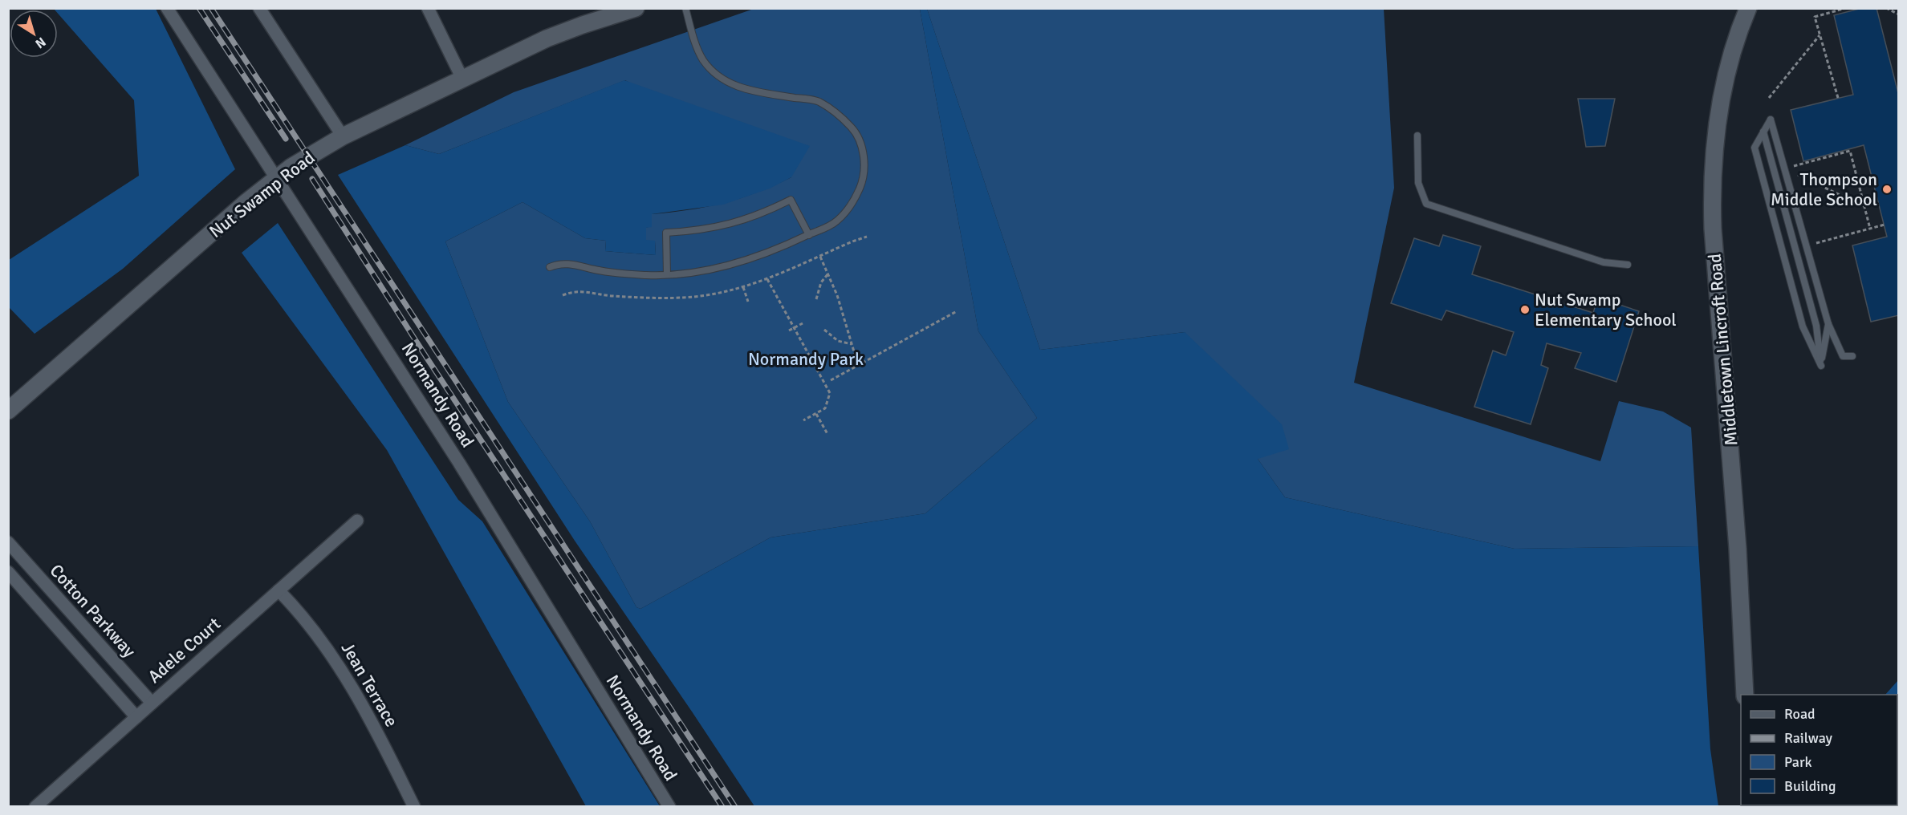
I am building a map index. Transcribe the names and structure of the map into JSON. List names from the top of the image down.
{
  "streets": {
    "main road": ["Nut Swamp Road", "Middletown Lincroft Road"],
    "street": [
      "Normandy Road",
      "Cotton Parkway",
      "Adele Court",
      "Jean Terrace"
    ]
  },
  "crossings": [
    ["Nut Swamp Road", "Normandy Road"],
    ["Cotton Parkway", "Adele Court"],
    ["Adele Court", "Jean Terrace"]
  ],
  "parks": ["Normandy Park"],
  "places": ["Thompson Middle School", "Nut Swamp Elementary School"],
  "legend": [
    "Road",
    "Railway",
    "Park",
    "Building"
  ],
  "north": "bottom right"
}
